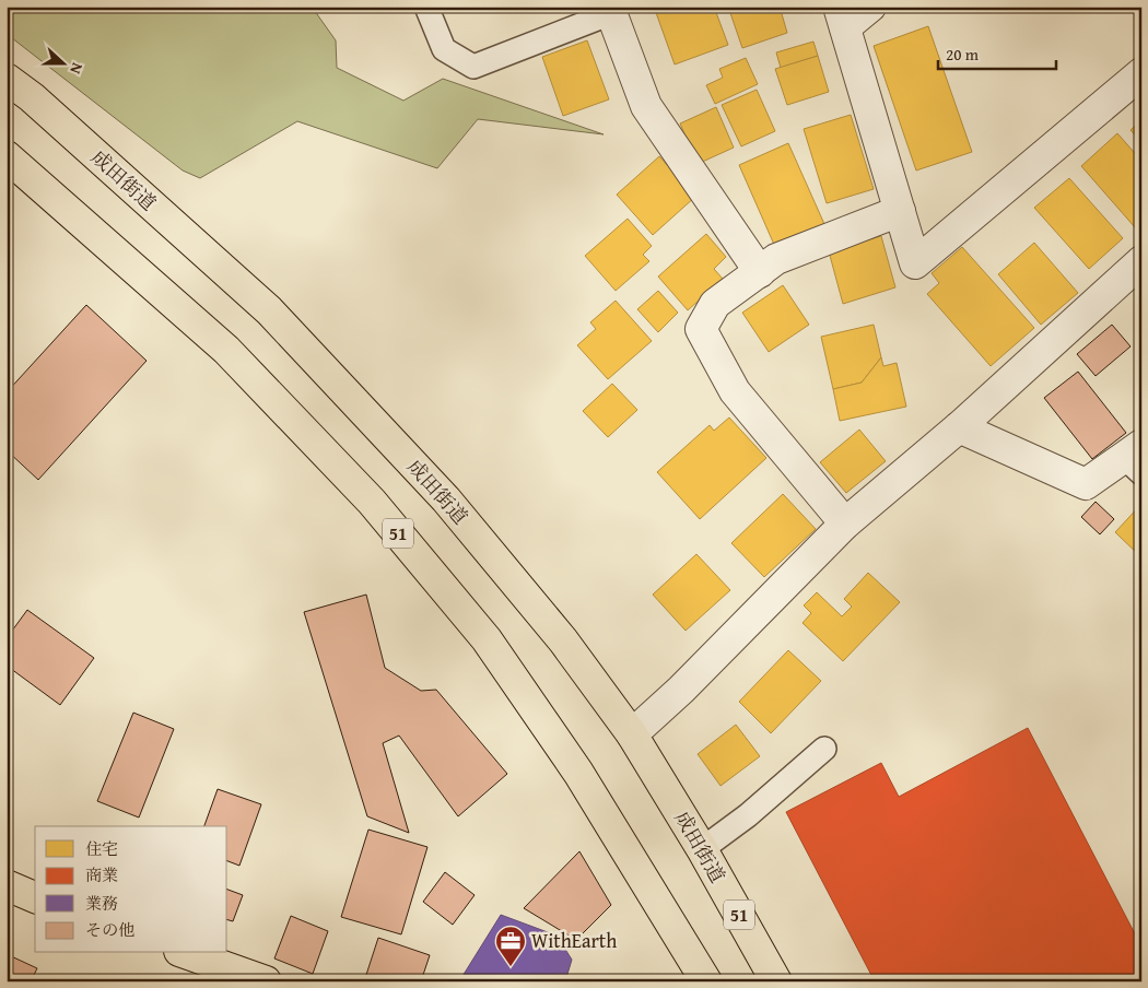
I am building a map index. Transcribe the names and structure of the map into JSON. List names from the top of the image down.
{
  "streets": {
    "highway": ["成田街道", "51"]
  },
  "places": {
    "office": ["WithEarth"]
  },
  "legend": [
    "住宅",
    "商業",
    "業務",
    "その他"
  ],
  "scale_bar": "20 m",
  "north": "right"
}
